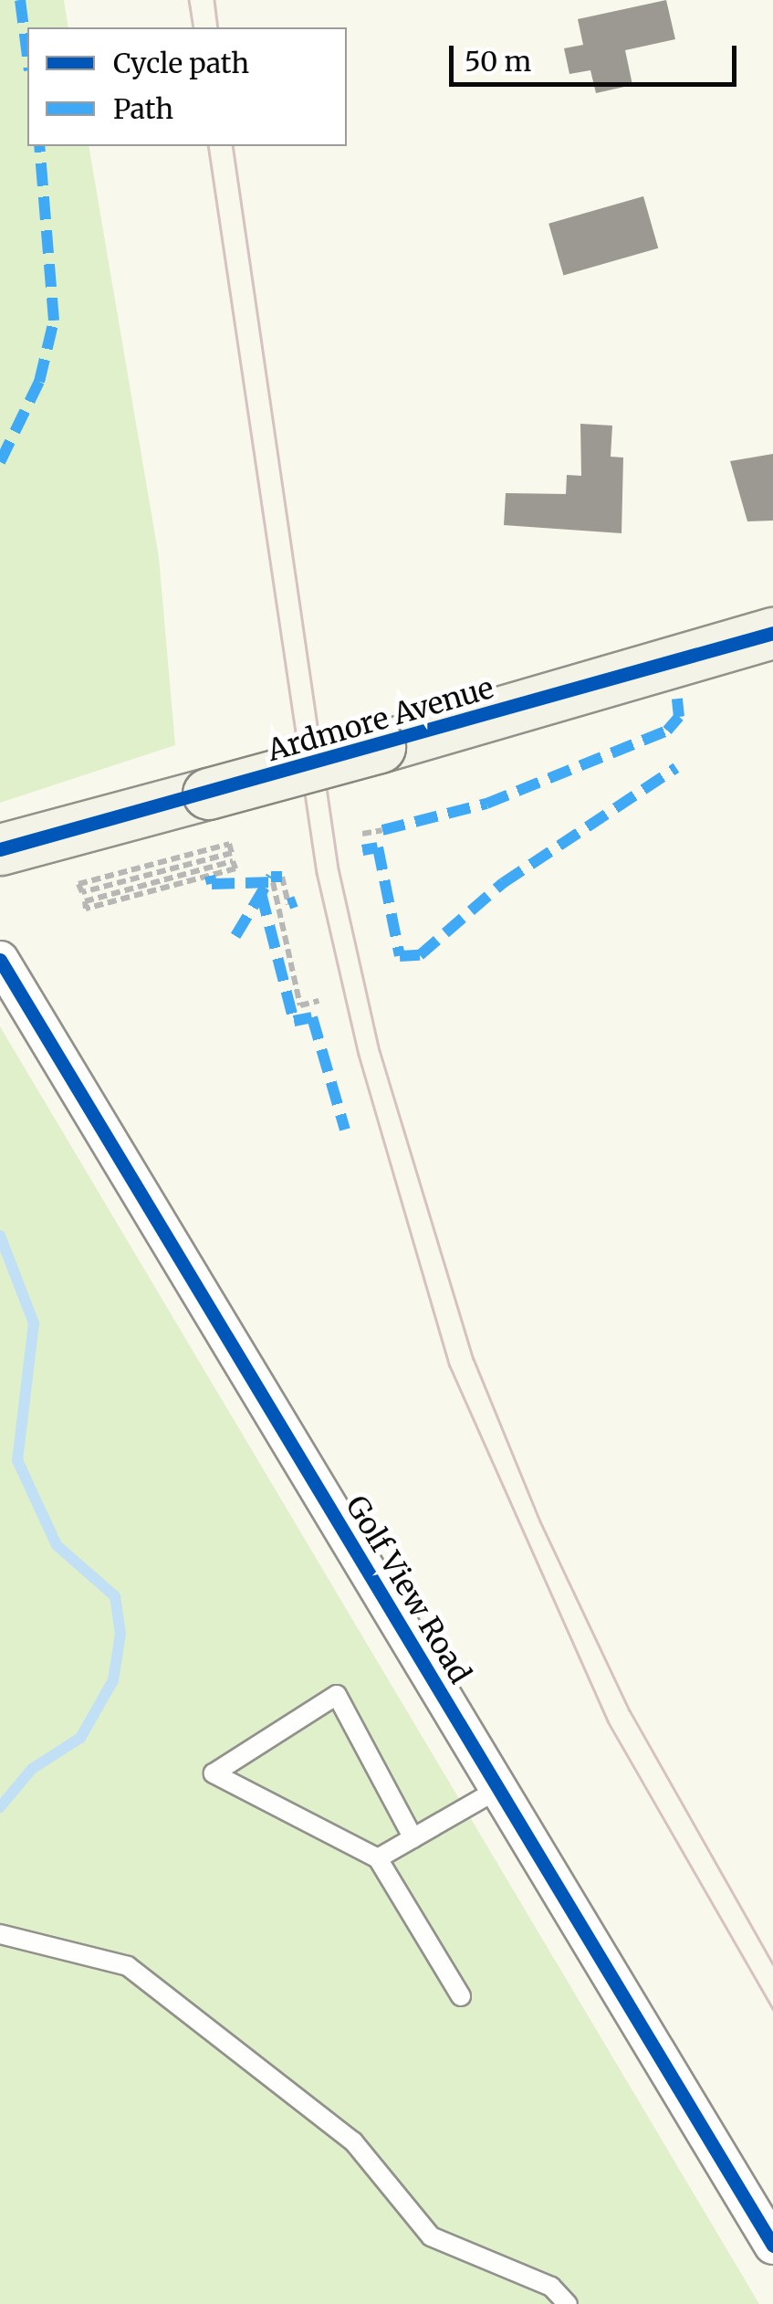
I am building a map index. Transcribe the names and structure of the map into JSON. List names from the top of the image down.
{
  "streets": {
    "street": ["Ardmore Avenue", "Golf View Road"]
  },
  "legend": ["Cycle path", "Path"],
  "scale_bar": "50 m"
}
